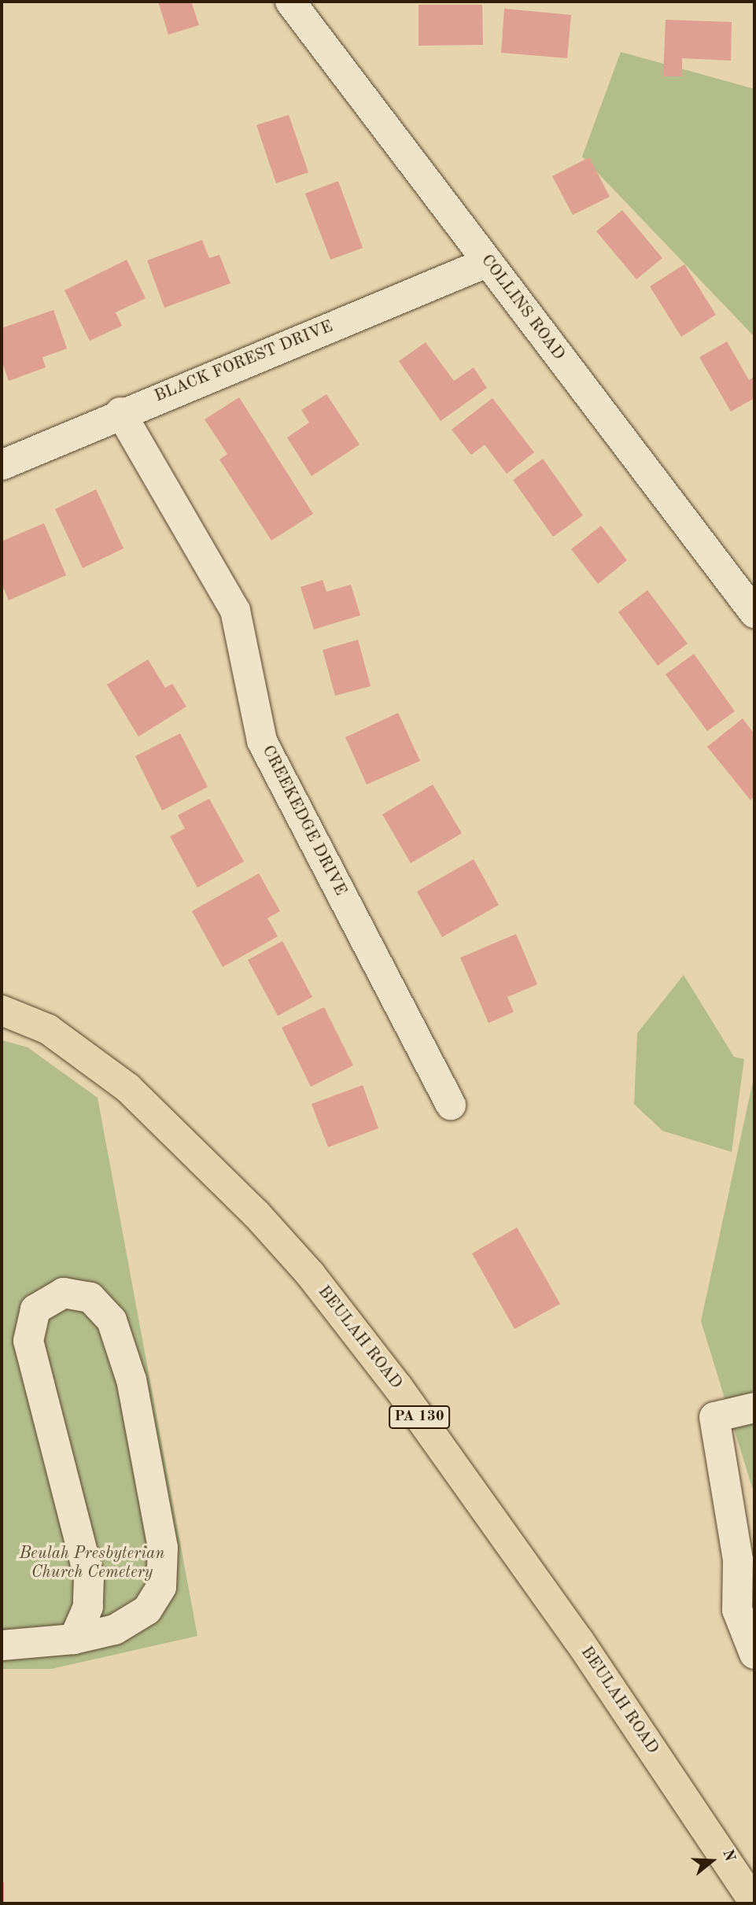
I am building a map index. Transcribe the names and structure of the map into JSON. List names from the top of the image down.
{
  "streets": {
    "main road": ["BEULAH ROAD", "PA 130"],
    "street": ["COLLINS ROAD", "BLACK FOREST DRIVE", "CREEKEDGE DRIVE"]
  },
  "crossings": [
    ["COLLINS ROAD", "BLACK FOREST DRIVE"],
    ["BLACK FOREST DRIVE", "CREEKEDGE DRIVE"]
  ],
  "parks": ["Beulah Presbyterian Church Cemetery"],
  "north": "right"
}
